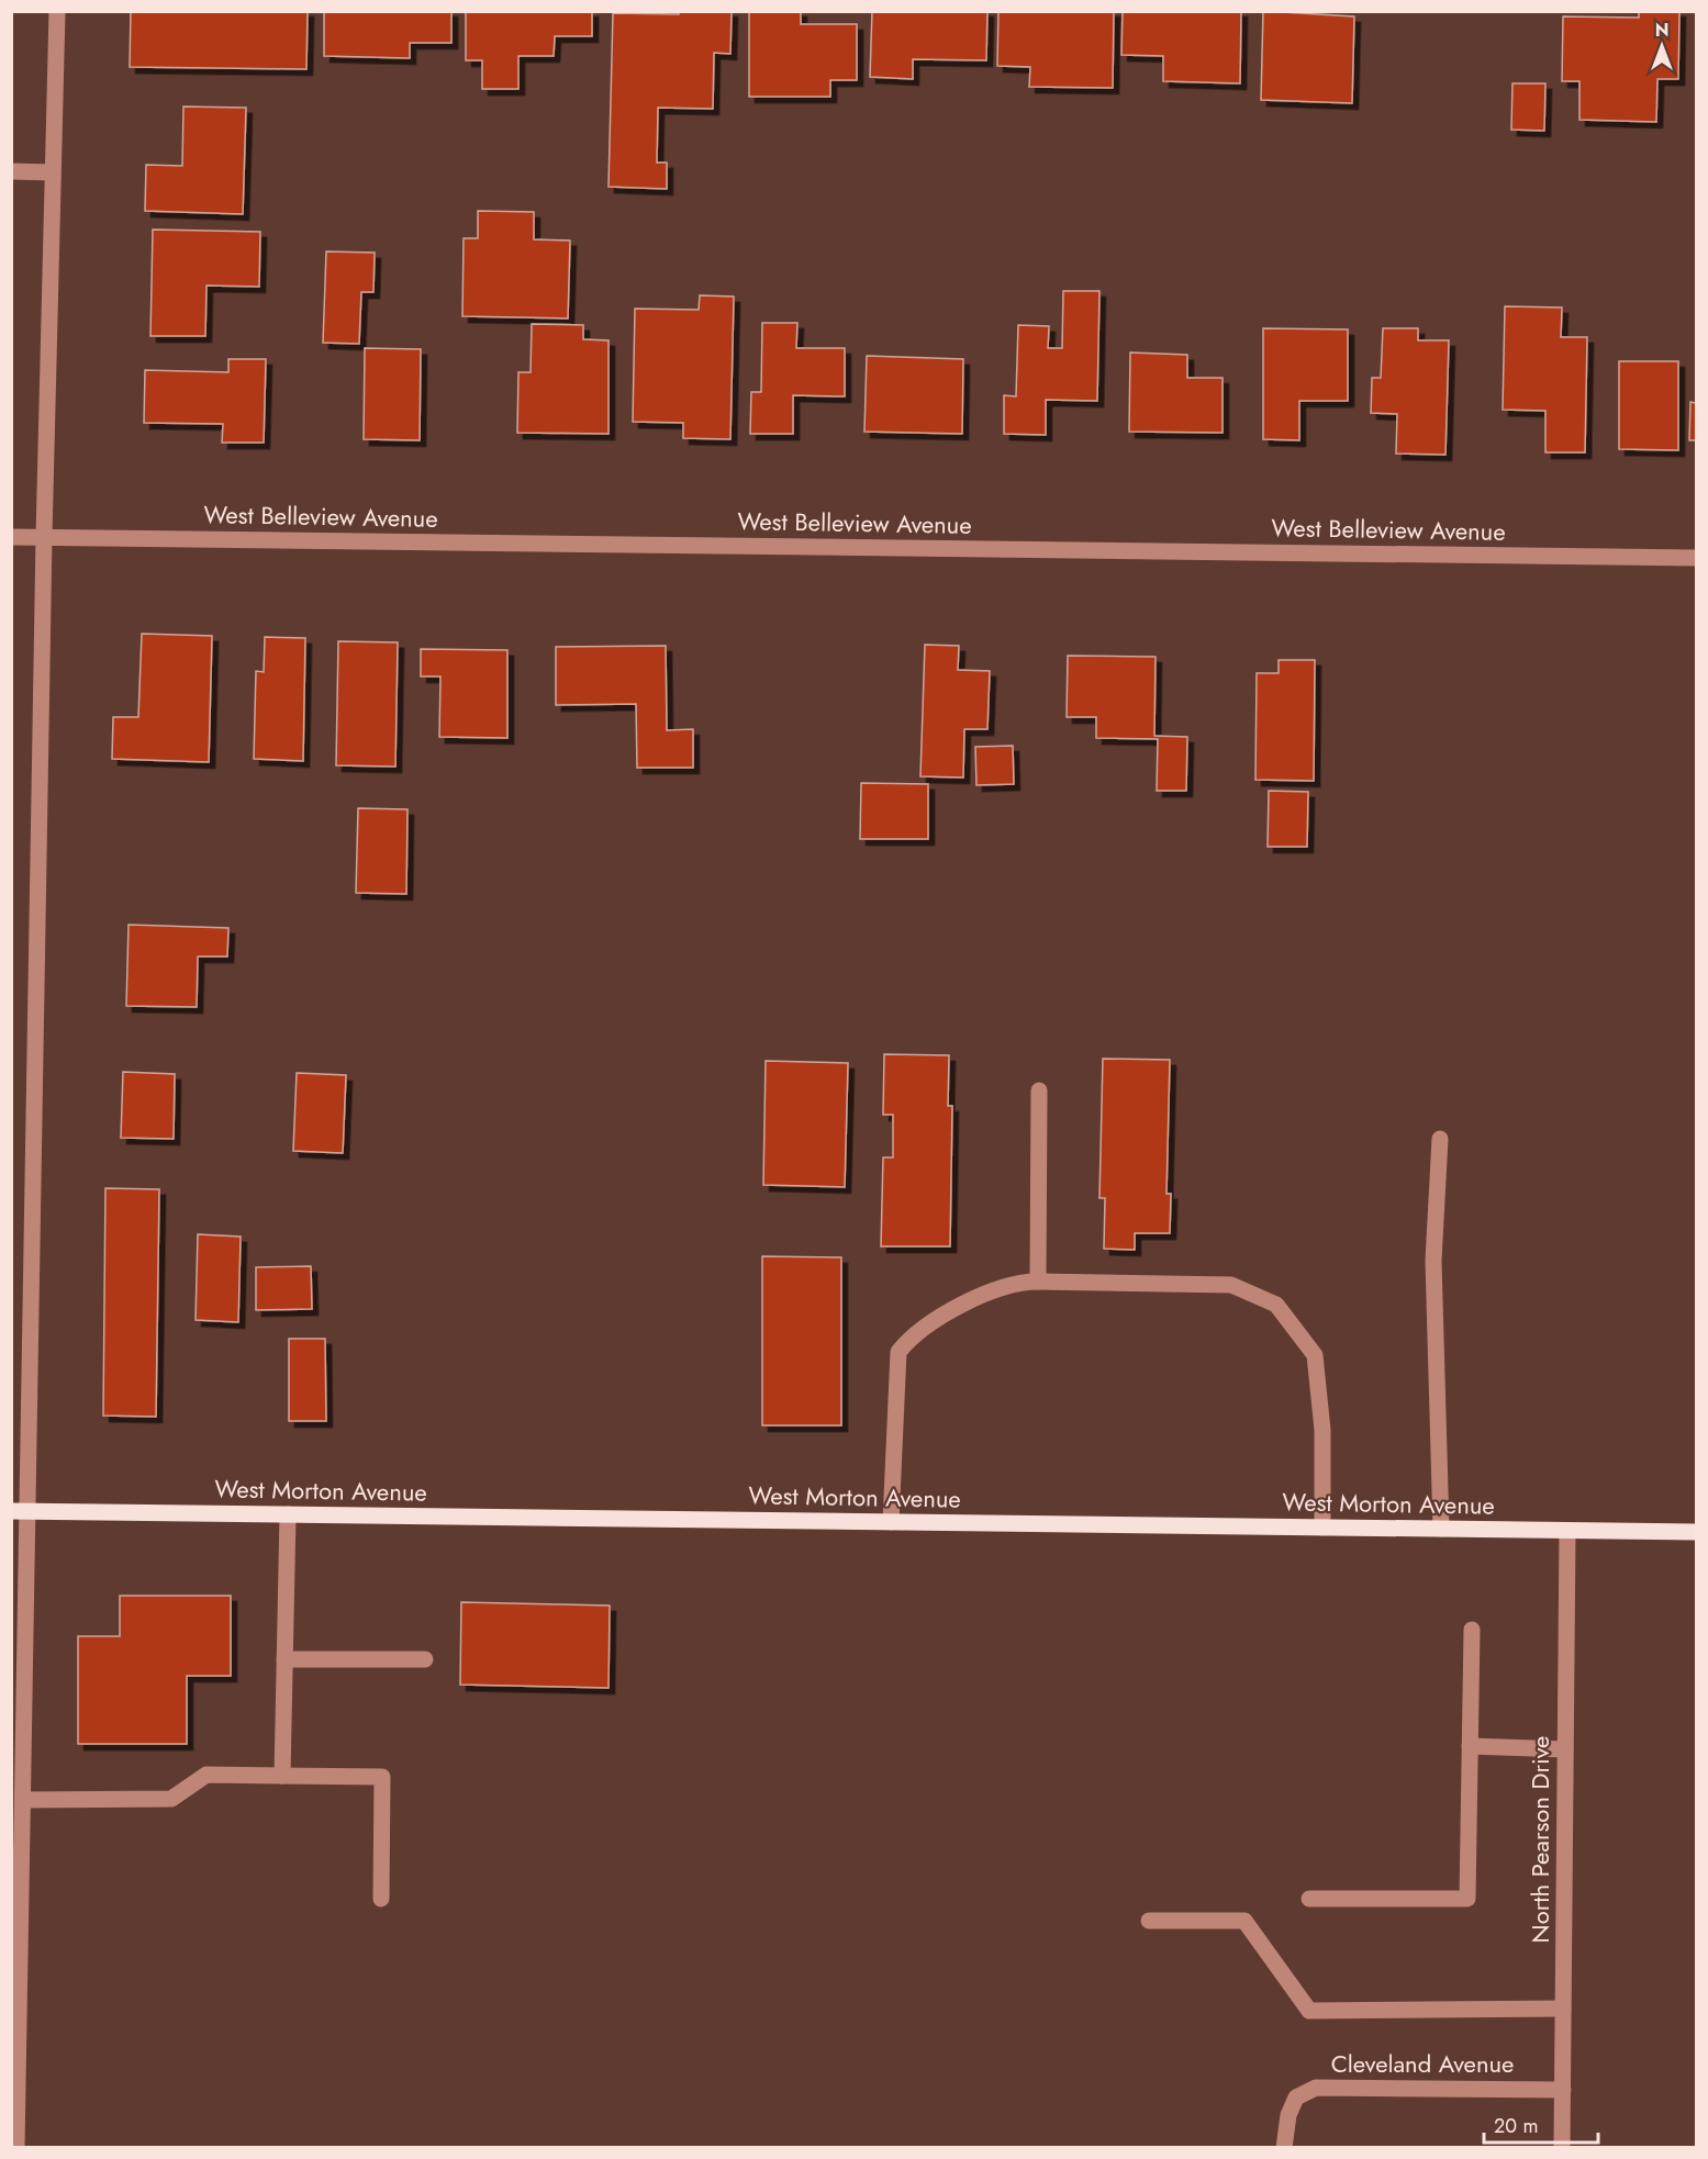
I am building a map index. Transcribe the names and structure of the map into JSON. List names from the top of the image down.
{
  "streets": {
    "main road": ["West Morton Avenue"],
    "street": ["West Belleview Avenue", "North Pearson Drive", "Cleveland Avenue"]
  },
  "crossings": [
    ["West Morton Avenue", "North Pearson Drive"],
    ["North Pearson Drive", "Cleveland Avenue"]
  ],
  "scale_bar": "20 m",
  "north": "top"
}
